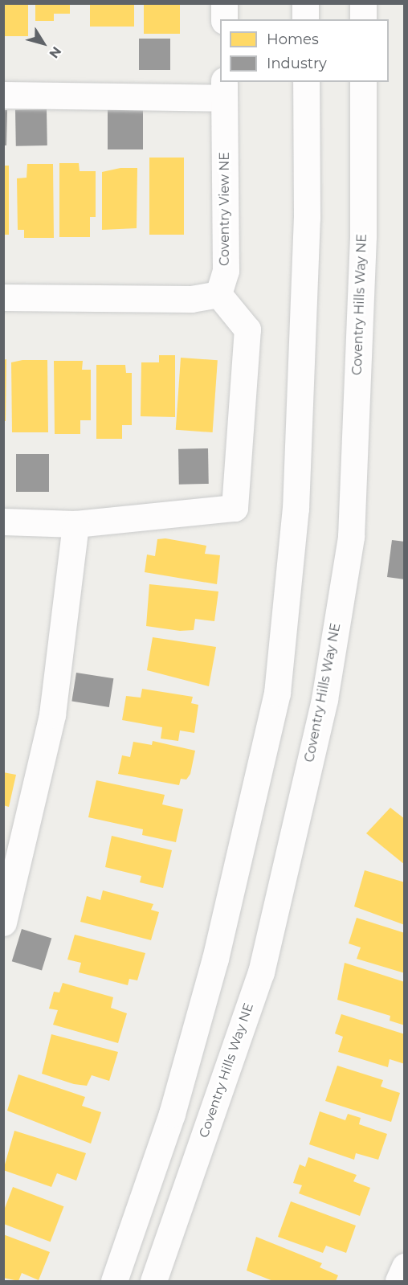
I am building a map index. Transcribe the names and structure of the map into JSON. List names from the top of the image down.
{
  "streets": {
    "street": ["Coventry View NE", "Coventry Hills Way NE"]
  },
  "legend": ["Homes", "Industry"],
  "north": "bottom right"
}
